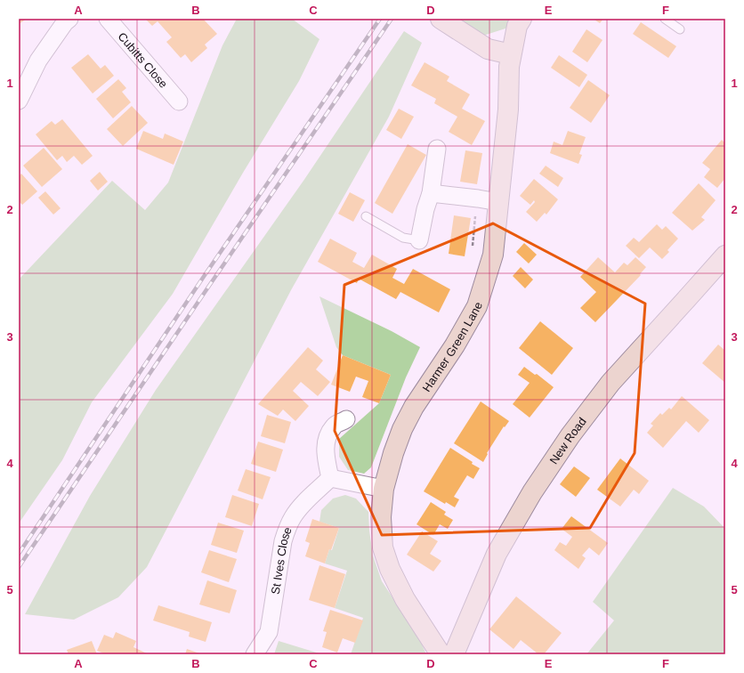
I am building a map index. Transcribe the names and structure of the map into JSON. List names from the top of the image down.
{
  "streets": {
    "street": [
      "Cubitts Close",
      "Harmer Green Lane",
      "New Road",
      "St Ives Close"
    ]
  },
  "grid": {
    "columns": [
      "A",
      "B",
      "C",
      "D",
      "E",
      "F"
    ],
    "rows": [
      "1",
      "2",
      "3",
      "4",
      "5"
    ]
  }
}
